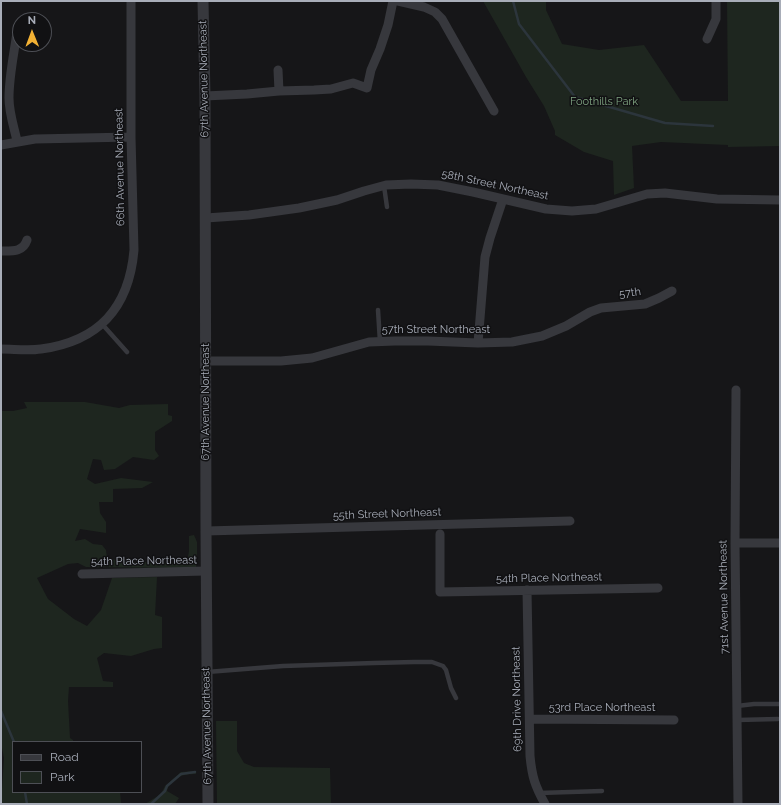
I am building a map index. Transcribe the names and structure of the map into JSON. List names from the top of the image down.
{
  "streets": {
    "street": [
      "67th Avenue Northeast",
      "66th Avenue Northeast",
      "58th Street Northeast",
      "57th",
      "57th Street Northeast",
      "55th Street Northeast",
      "54th Place Northeast",
      "71st Avenue Northeast",
      "69th Drive Northeast",
      "53rd Place Northeast"
    ]
  },
  "crossings": [
    ["67th Avenue Northeast", "58th Street Northeast"],
    ["67th Avenue Northeast", "57th Street Northeast"],
    ["67th Avenue Northeast", "55th Street Northeast"],
    ["67th Avenue Northeast", "54th Place Northeast"],
    ["57th", "57th Street Northeast"],
    ["54th Place Northeast", "69th Drive Northeast"],
    ["69th Drive Northeast", "53rd Place Northeast"]
  ],
  "parks": ["Foothills Park"],
  "legend": ["Road", "Park"],
  "north": "top"
}
